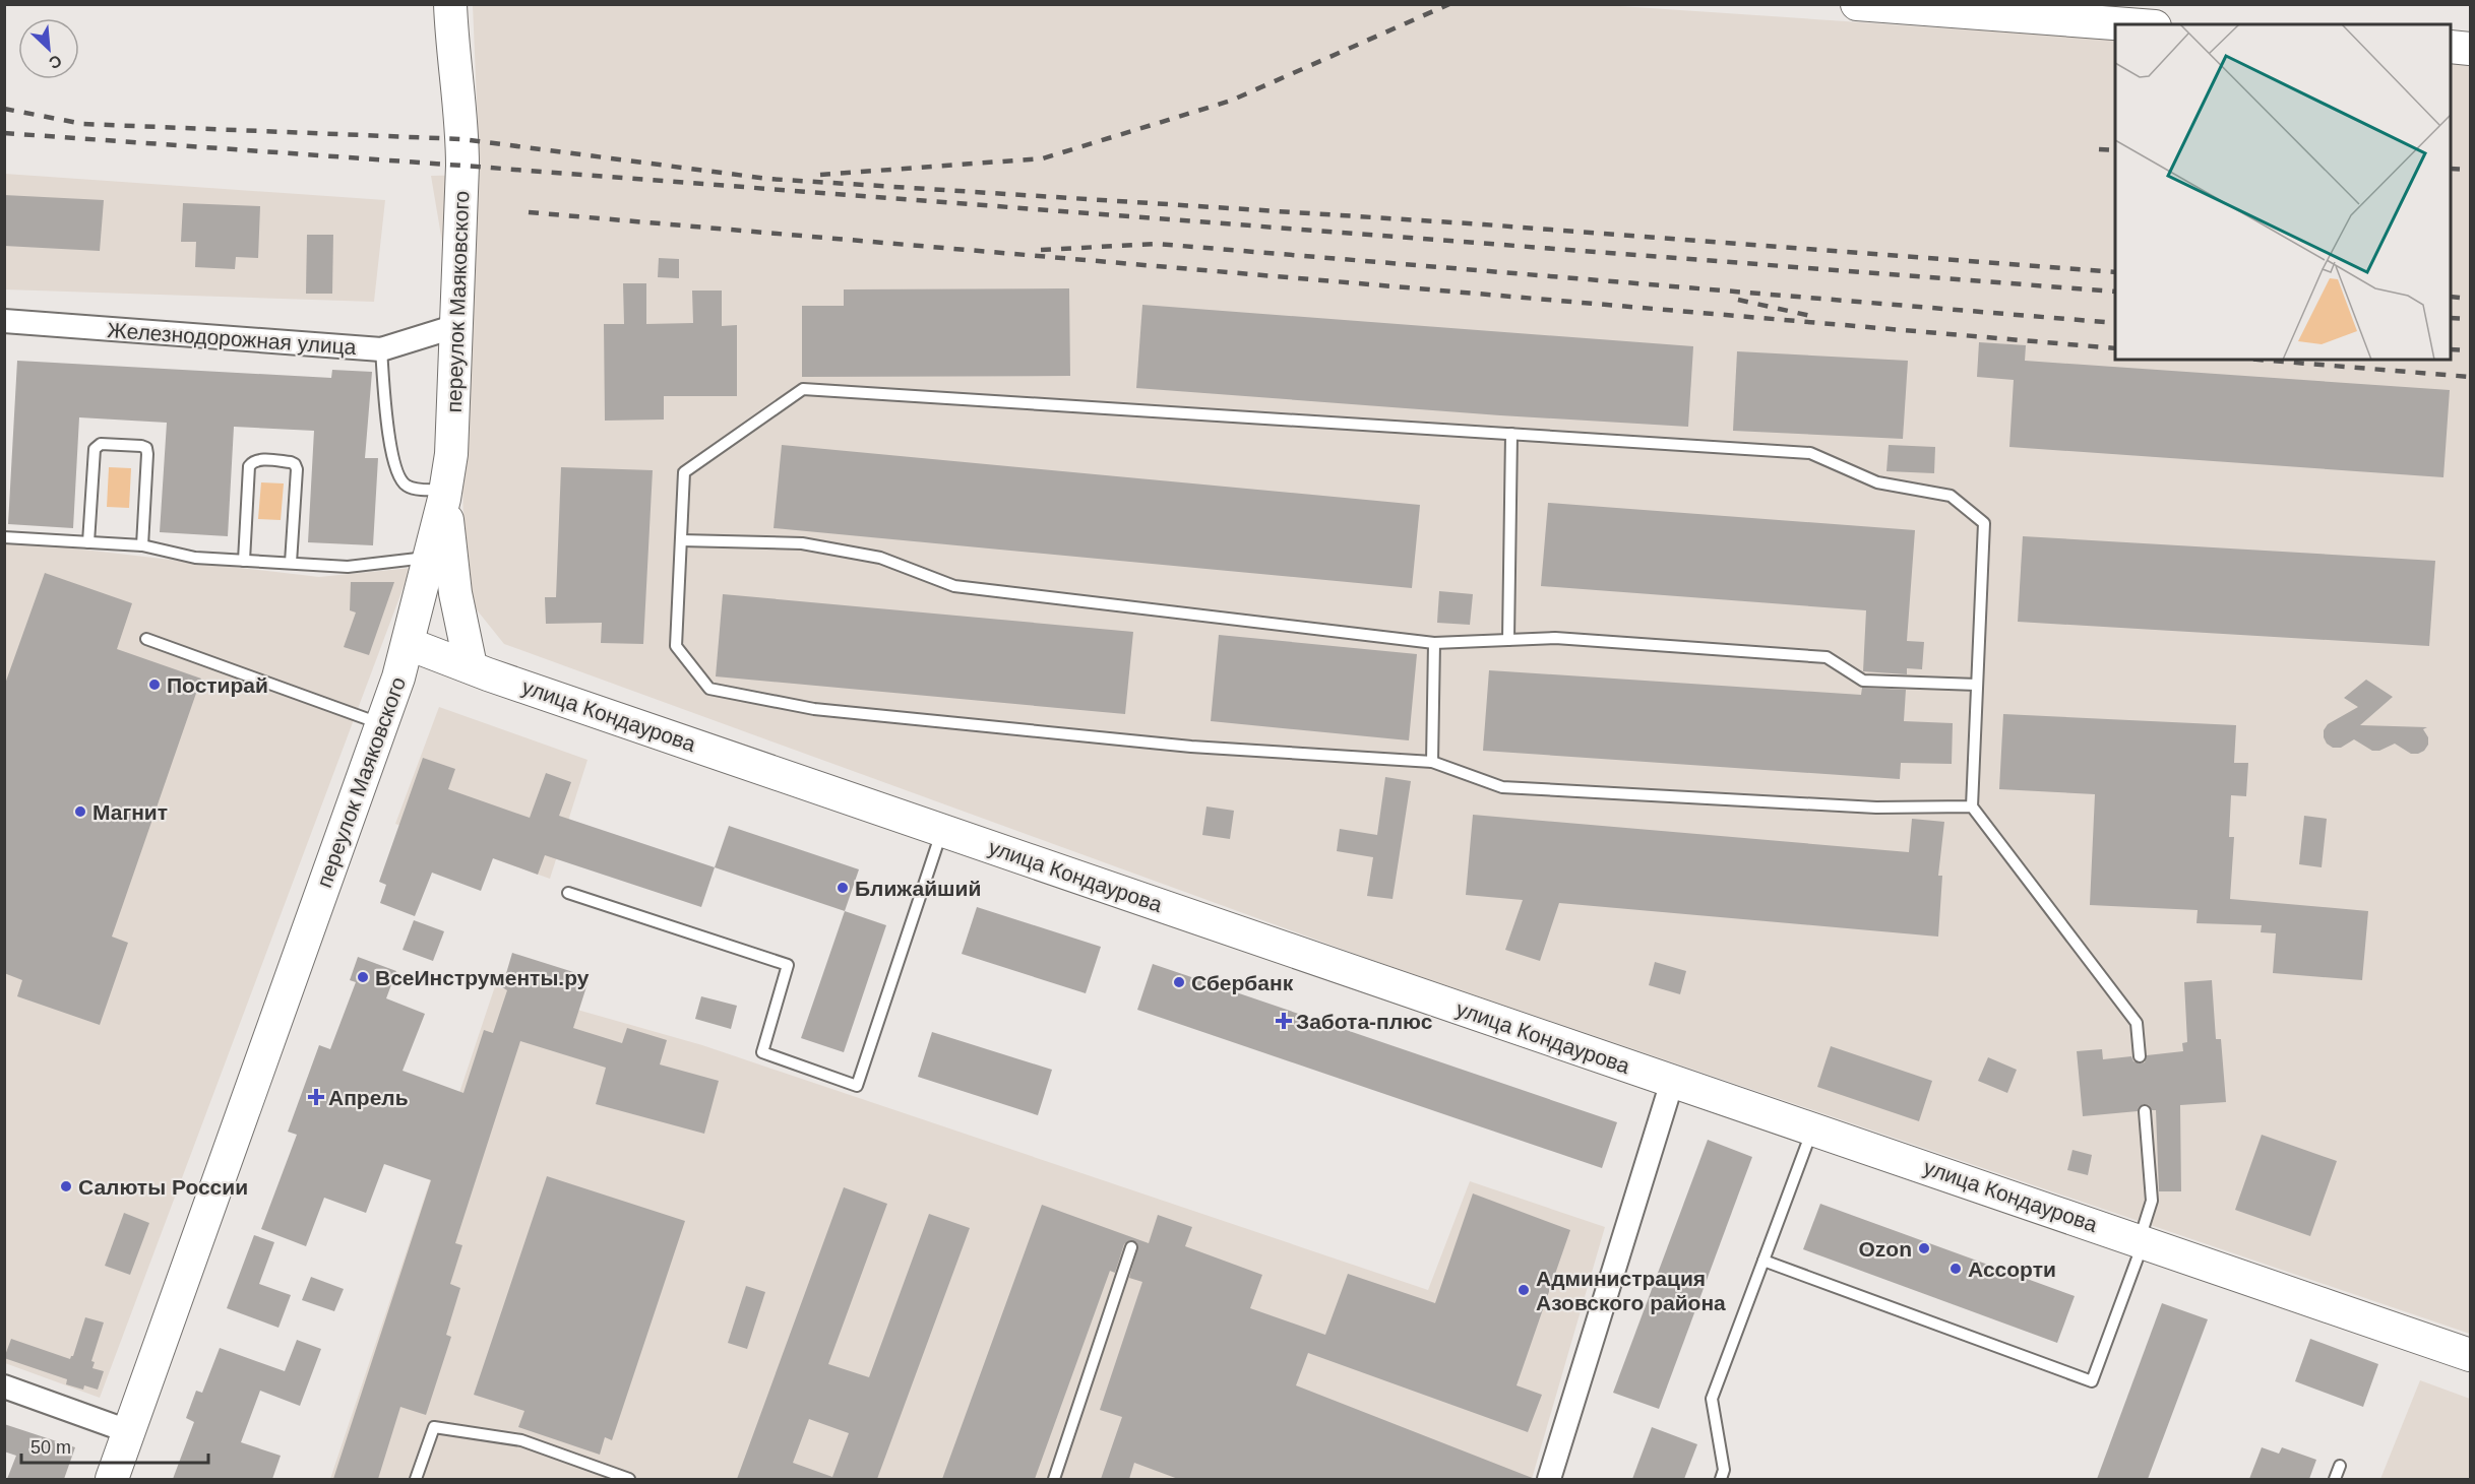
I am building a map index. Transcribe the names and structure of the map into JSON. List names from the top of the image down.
{
  "streets": {
    "street": ["переулок Маяковского", "Железнодорожная улица", "улица Кондаурова"]
  },
  "crossings": [
    ["переулок Маяковского", "Железнодорожная улица"],
    ["переулок Маяковского", "улица Кондаурова"]
  ],
  "places": {
    "other": [
      "Постирай",
      "Магнит",
      "Ближайший",
      "ВсеИнструменты.ру",
      "Сбербанк",
      "Салюты России",
      "Ozon",
      "Ассорти",
      "Администрация Азовского района"
    ],
    "health": ["Забота-плюс", "Апрель"]
  },
  "scale_bar": "50 m",
  "north": "bottom right"
}
